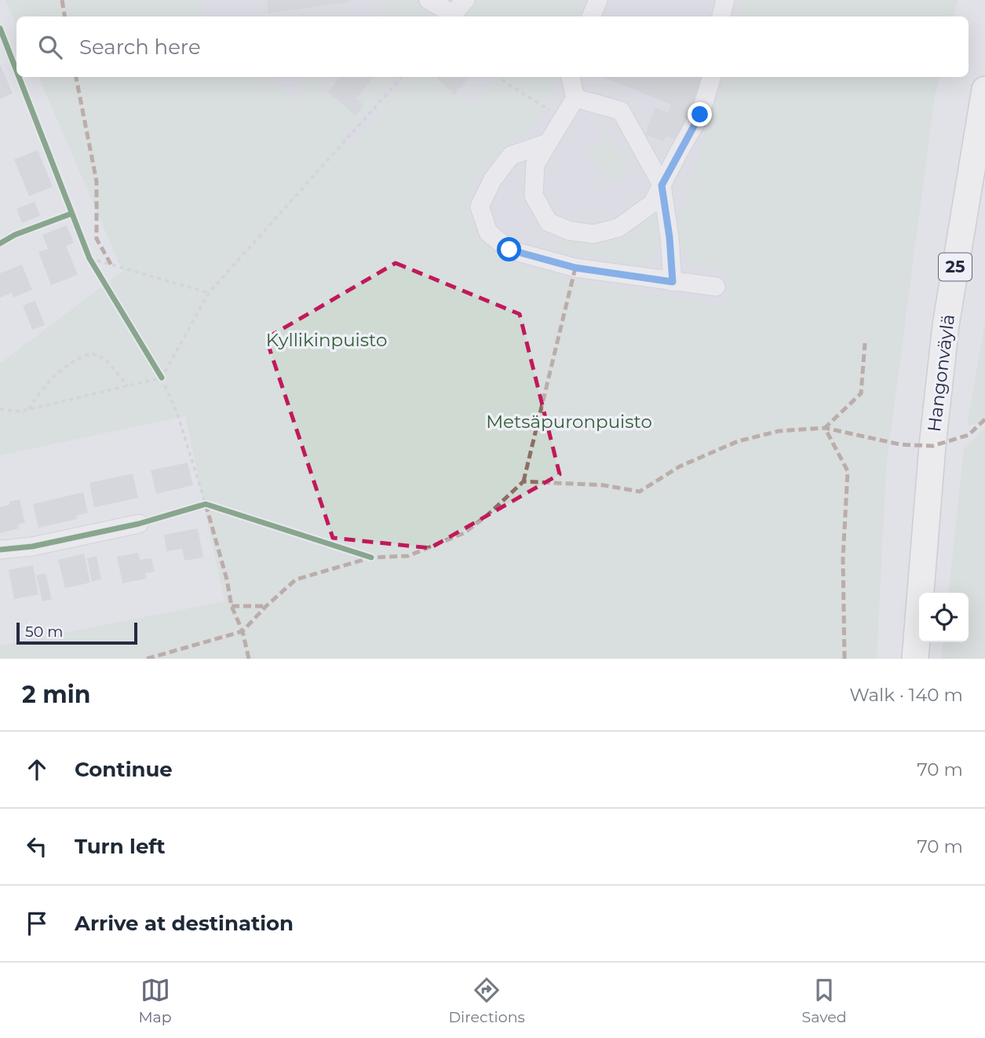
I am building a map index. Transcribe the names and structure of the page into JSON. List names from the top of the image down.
{
  "streets": {
    "highway": ["25", "Hangonväylä"]
  },
  "parks": ["Kyllikinpuisto", "Metsäpuronpuisto"],
  "scale_bar": "50 m",
  "page": {
    "search": "Search here",
    "scale": "50 m",
    "heading": ["2 min", "Walk · 140 m"],
    "list": [
      ["Continue", "70 m"],
      ["Turn left", "70 m"],
      "Arrive at destination"
    ],
    "nav": ["Map", "Directions", "Saved"]
  }
}
